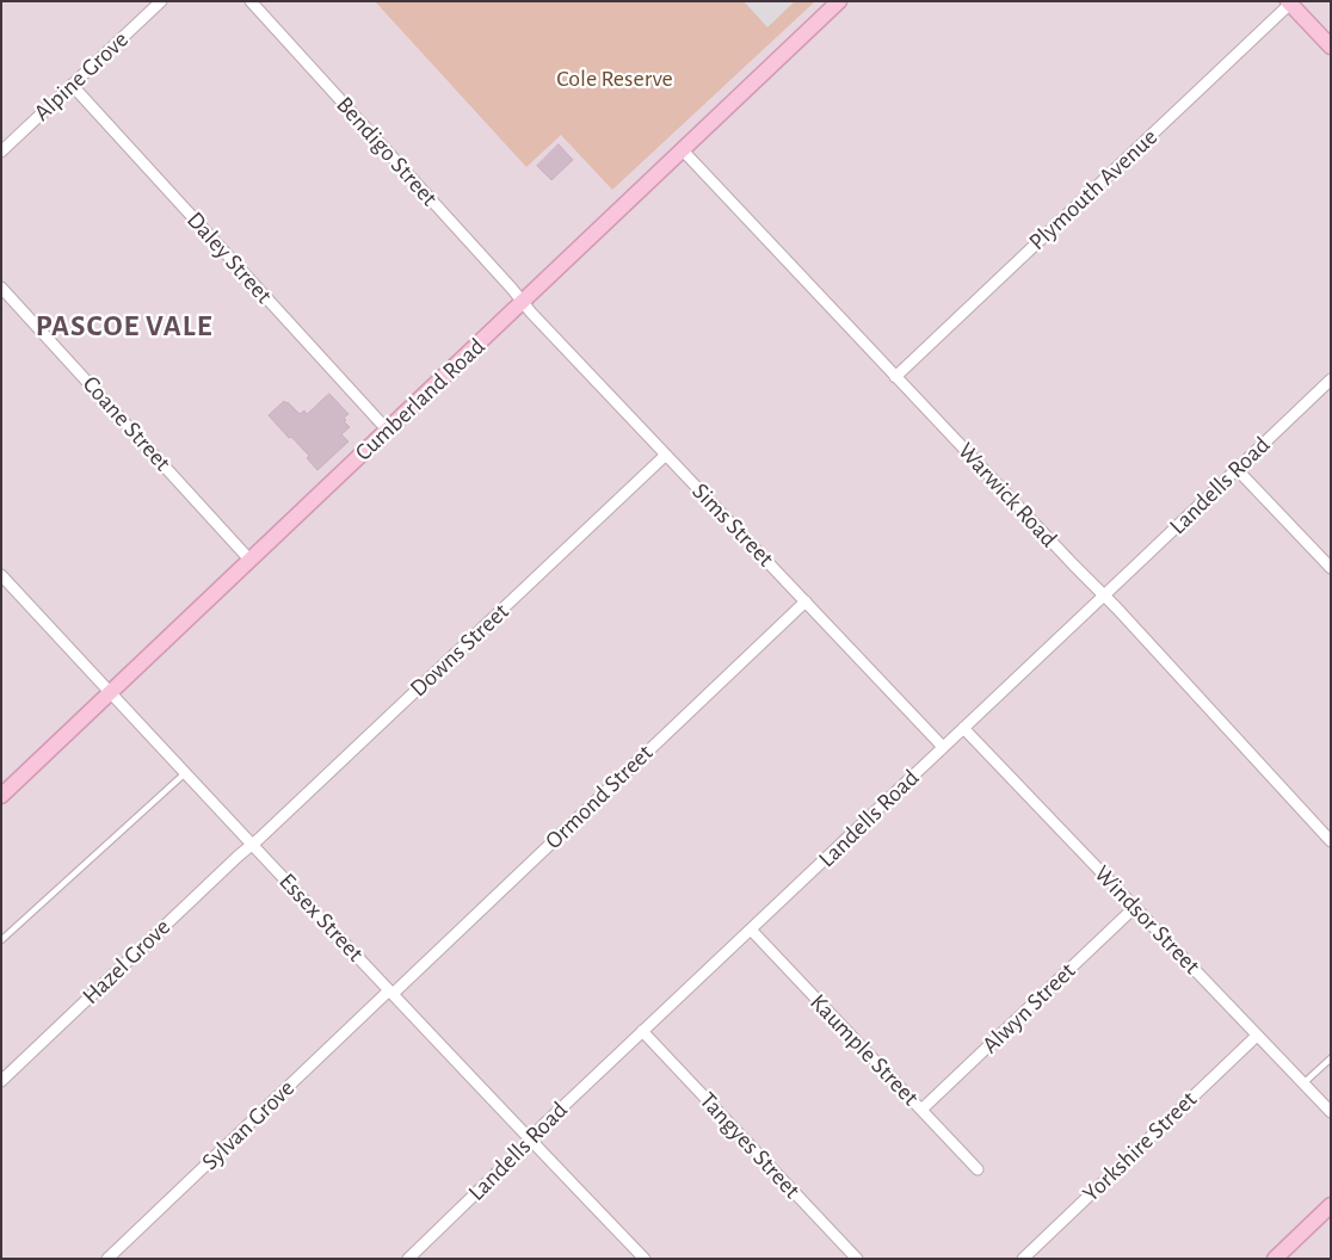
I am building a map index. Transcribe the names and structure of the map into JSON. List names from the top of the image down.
{
  "streets": {
    "main road": ["Cumberland Road"],
    "street": [
      "Alpine Grove",
      "Bendigo Street",
      "Plymouth Avenue",
      "Daley Street",
      "Coane Street",
      "Landells Road",
      "Warwick Road",
      "Sims Street",
      "Downs Street",
      "Ormond Street",
      "Essex Street",
      "Windsor Street",
      "Hazel Grove",
      "Alwyn Street",
      "Kaumple Street",
      "Sylvan Grove",
      "Tangyes Street",
      "Yorkshire Street"
    ]
  },
  "crossings": [
    ["Alpine Grove", "Daley Street"],
    ["Bendigo Street", "Cumberland Road"],
    ["Bendigo Street", "Sims Street"],
    ["Plymouth Avenue", "Warwick Road"],
    ["Daley Street", "Cumberland Road"],
    ["Cumberland Road", "Coane Street"],
    ["Cumberland Road", "Warwick Road"],
    ["Cumberland Road", "Sims Street"],
    ["Cumberland Road", "Essex Street"],
    ["Landells Road", "Warwick Road"],
    ["Landells Road", "Sims Street"],
    ["Landells Road", "Essex Street"],
    ["Landells Road", "Windsor Street"],
    ["Landells Road", "Kaumple Street"],
    ["Landells Road", "Tangyes Street"],
    ["Sims Street", "Downs Street"],
    ["Sims Street", "Ormond Street"],
    ["Downs Street", "Essex Street"],
    ["Downs Street", "Hazel Grove"],
    ["Ormond Street", "Essex Street"],
    ["Ormond Street", "Sylvan Grove"],
    ["Essex Street", "Hazel Grove"],
    ["Essex Street", "Sylvan Grove"],
    ["Windsor Street", "Alwyn Street"],
    ["Windsor Street", "Yorkshire Street"],
    ["Alwyn Street", "Kaumple Street"]
  ],
  "districts": ["PASCOE VALE"],
  "parks": ["Cole Reserve"]
}
